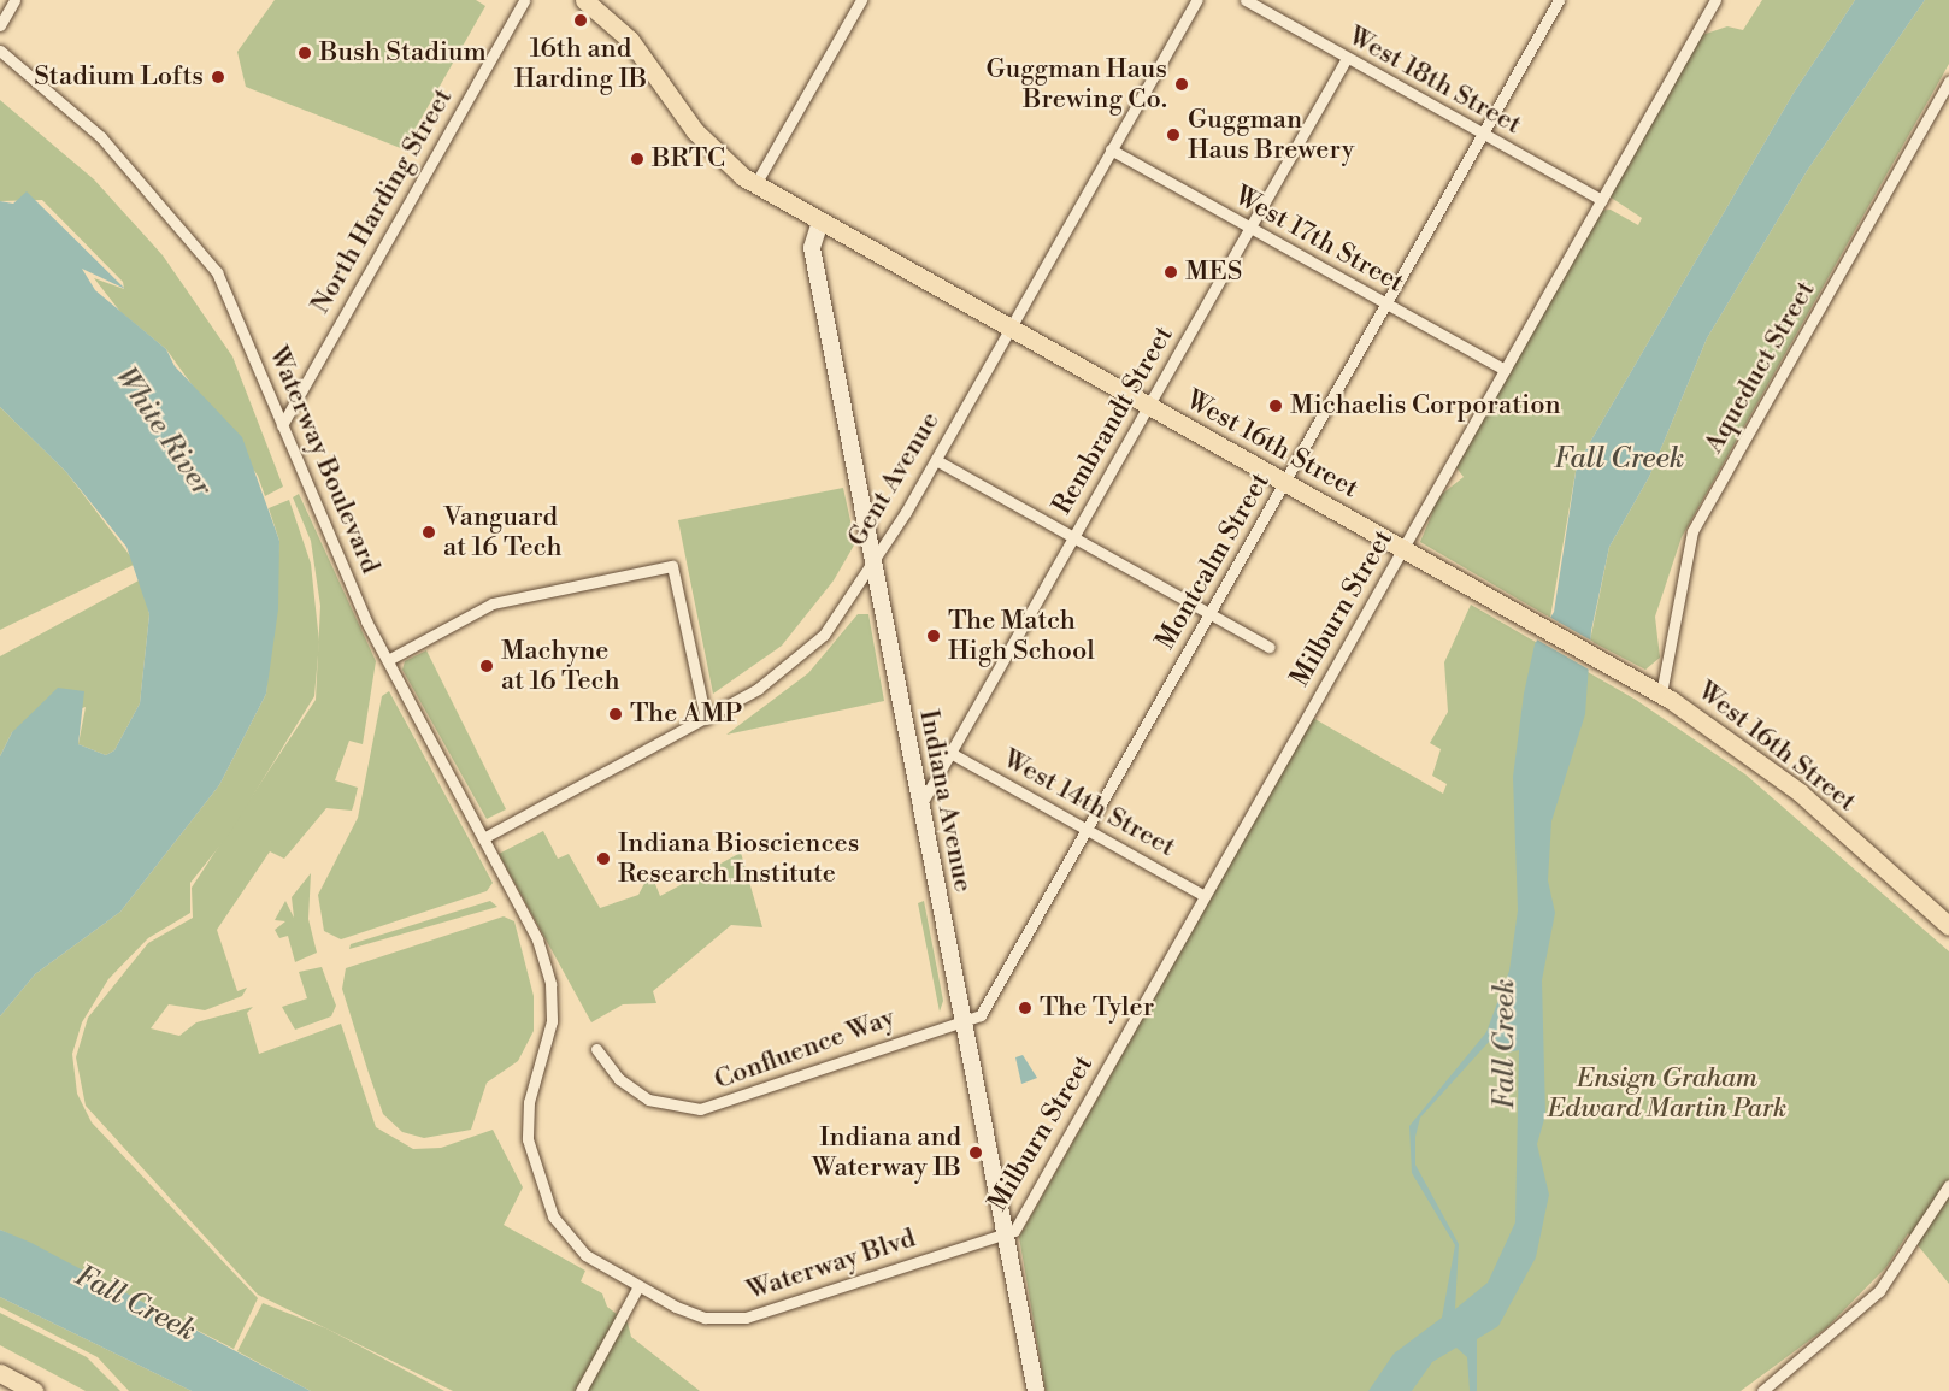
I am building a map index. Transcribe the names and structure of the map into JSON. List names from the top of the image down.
{
  "streets": {
    "main road": ["West 16th Street", "Indiana Avenue"],
    "street": [
      "West 18th Street",
      "North Harding Street",
      "West 17th Street",
      "Aqueduct Street",
      "Rembrandt Street",
      "Waterway Boulevard",
      "Gent Avenue",
      "Montcalm Street",
      "Milburn Street",
      "West 14th Street",
      "Confluence Way",
      "Waterway Blvd"
    ]
  },
  "crossings": [
    ["West 18th Street", "Rembrandt Street"],
    ["West 18th Street", "Montcalm Street"],
    ["West 18th Street", "Milburn Street"],
    ["North Harding Street", "Waterway Boulevard"],
    ["West 17th Street", "Rembrandt Street"],
    ["West 17th Street", "Gent Avenue"],
    ["West 17th Street", "Montcalm Street"],
    ["West 17th Street", "Milburn Street"],
    ["Aqueduct Street", "West 16th Street"],
    ["Rembrandt Street", "West 16th Street"],
    ["Rembrandt Street", "Indiana Avenue"],
    ["Rembrandt Street", "West 14th Street"],
    ["West 16th Street", "Gent Avenue"],
    ["West 16th Street", "Montcalm Street"],
    ["West 16th Street", "Milburn Street"],
    ["West 16th Street", "Indiana Avenue"],
    ["Waterway Boulevard", "Gent Avenue"],
    ["Waterway Boulevard", "Waterway Blvd"],
    ["Gent Avenue", "Indiana Avenue"],
    ["Montcalm Street", "Indiana Avenue"],
    ["Montcalm Street", "West 14th Street"],
    ["Montcalm Street", "Confluence Way"],
    ["Milburn Street", "Indiana Avenue"],
    ["Milburn Street", "West 14th Street"],
    ["Milburn Street", "Waterway Blvd"],
    ["Indiana Avenue", "Confluence Way"],
    ["Indiana Avenue", "Waterway Blvd"]
  ],
  "water": ["White River", "Fall Creek"],
  "parks": ["Ensign Graham Edward Martin Park"],
  "places": [
    "16th and Harding IB",
    "Bush Stadium",
    "Stadium Lofts",
    "Guggman Haus Brewing Co.",
    "Guggman Haus Brewery",
    "BRTC",
    "MES",
    "Michaelis Corporation",
    "Vanguard at 16 Tech",
    "The Match High School",
    "Machyne at 16 Tech",
    "The AMP",
    "Indiana Biosciences Research Institute",
    "The Tyler",
    "Indiana and Waterway IB"
  ]
}
